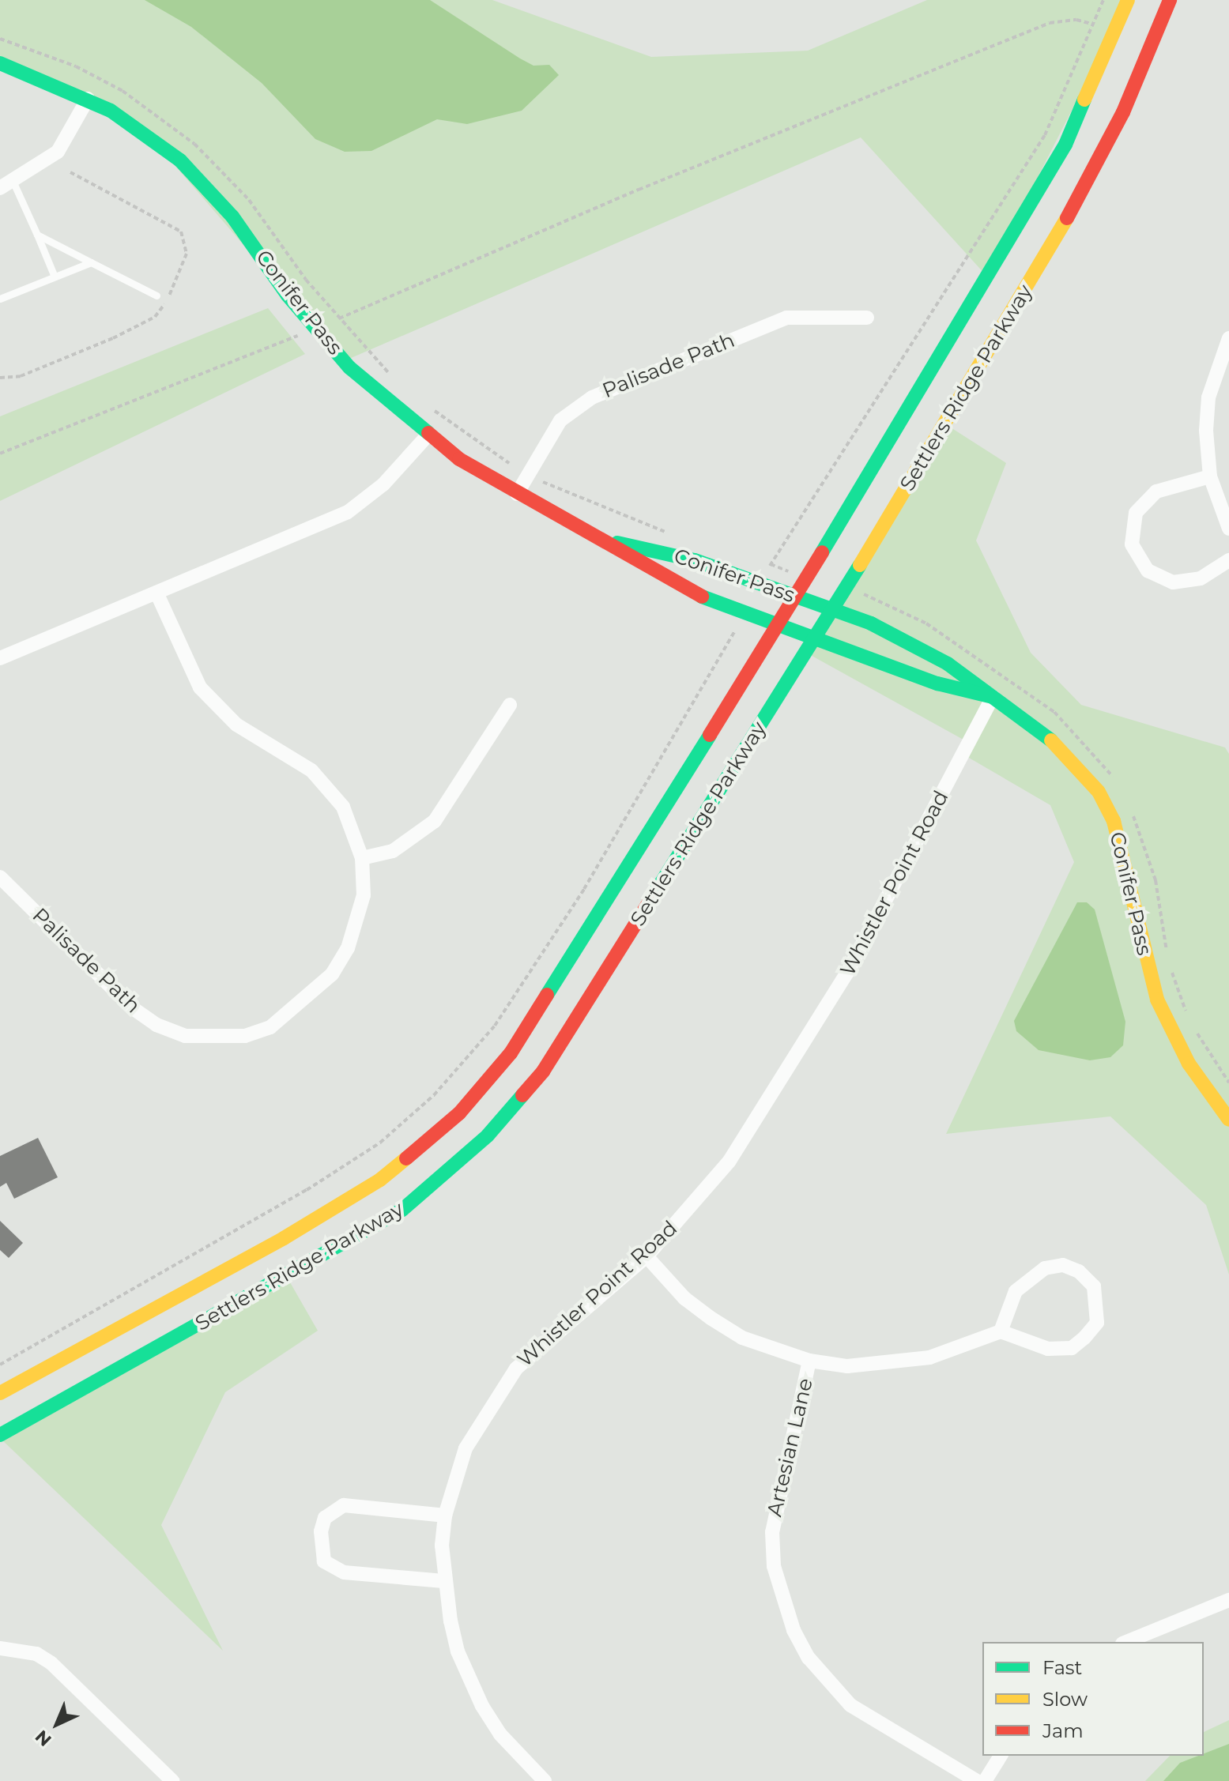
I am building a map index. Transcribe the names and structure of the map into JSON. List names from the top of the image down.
{
  "streets": {
    "street": [
      "Conifer Pass",
      "Palisade Path",
      "Settlers Ridge Parkway",
      "Whistler Point Road",
      "Artesian Lane"
    ]
  },
  "crossings": [
    ["Conifer Pass", "Palisade Path"],
    ["Conifer Pass", "Settlers Ridge Parkway"],
    ["Conifer Pass", "Whistler Point Road"]
  ],
  "legend": ["Fast", "Slow", "Jam"],
  "north": "bottom left"
}
